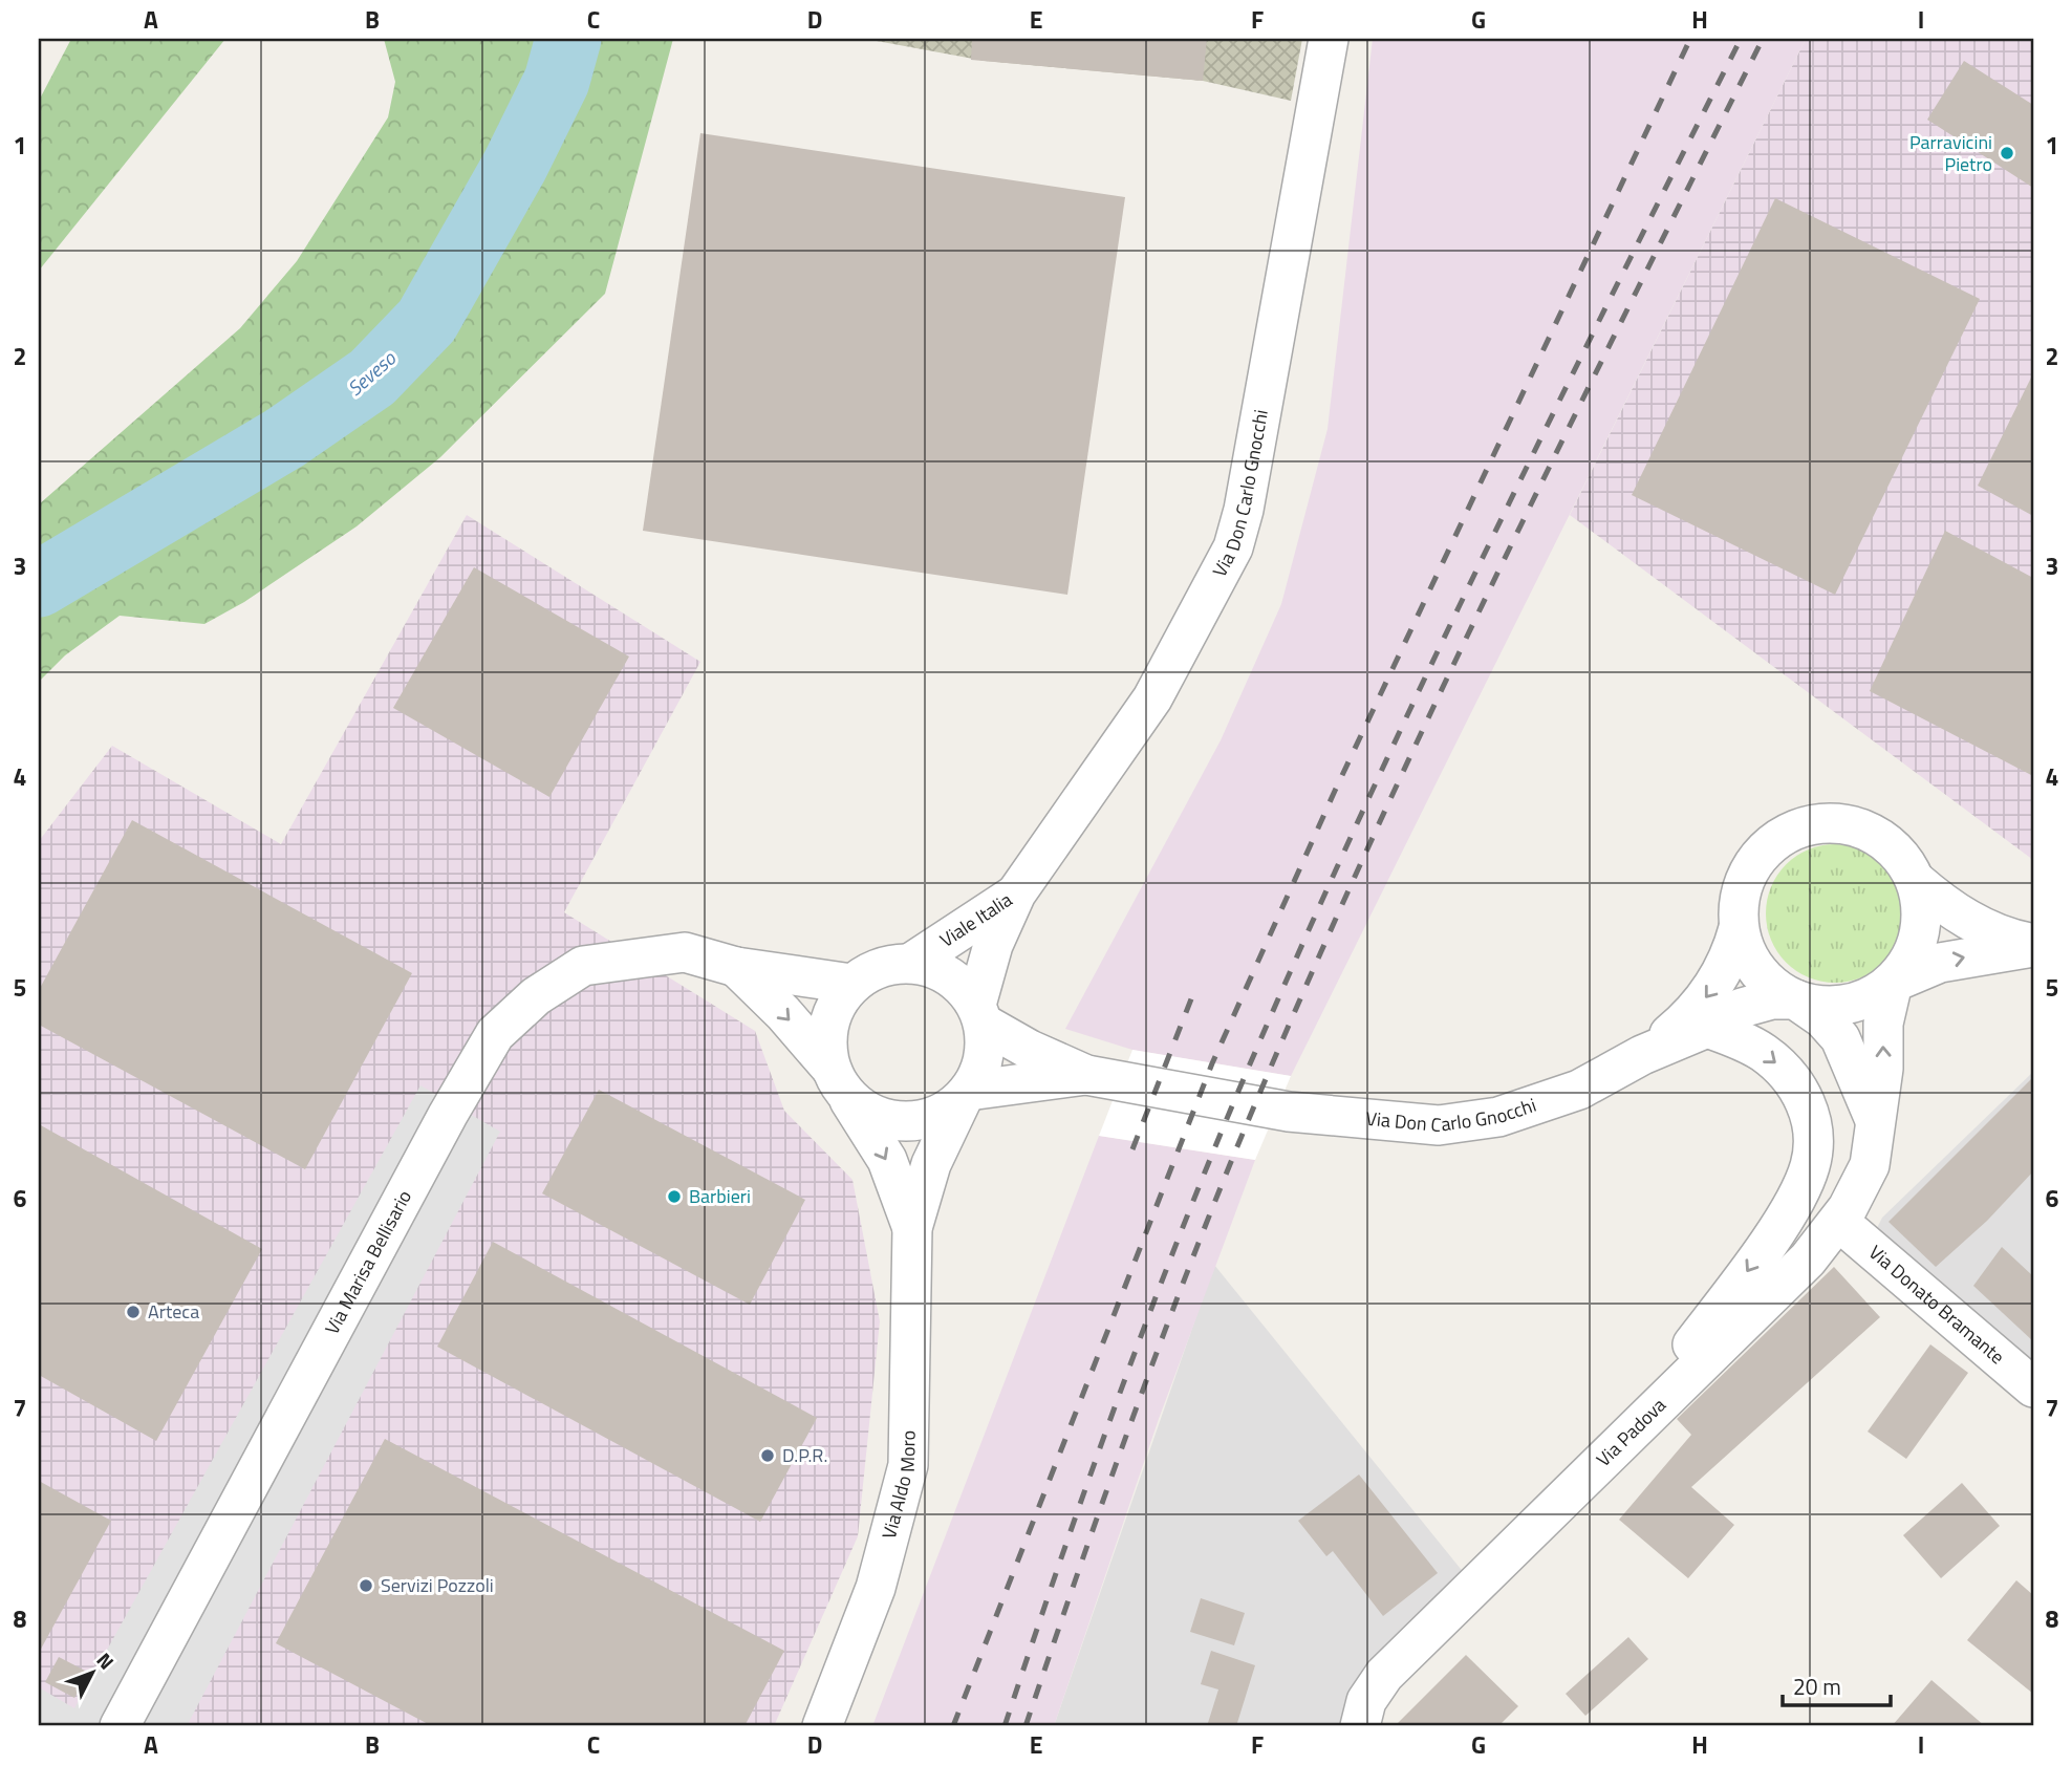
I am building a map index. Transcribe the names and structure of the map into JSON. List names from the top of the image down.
{
  "streets": {
    "street": [
      "Via Don Carlo Gnocchi",
      "Viale Italia",
      "Via Marisa Bellisario",
      "Via Donato Bramante",
      "Via Padova",
      "Via Aldo Moro"
    ]
  },
  "crossings": [
    ["Via Don Carlo Gnocchi", "Viale Italia"],
    ["Via Don Carlo Gnocchi", "Via Marisa Bellisario"],
    ["Via Don Carlo Gnocchi", "Via Padova"],
    ["Via Don Carlo Gnocchi", "Via Aldo Moro"],
    ["Viale Italia", "Via Marisa Bellisario"],
    ["Viale Italia", "Via Aldo Moro"],
    ["Via Marisa Bellisario", "Via Aldo Moro"],
    ["Via Donato Bramante", "Via Padova"]
  ],
  "water": ["Seveso"],
  "places": [
    "Parravicini Pietro",
    "Barbieri",
    "Arteca",
    "D.P.R.",
    "Servizi Pozzoli"
  ],
  "scale_bar": "20 m",
  "north": "top right",
  "grid": {
    "columns": [
      "A",
      "B",
      "C",
      "D",
      "E",
      "F",
      "G",
      "H",
      "I"
    ],
    "rows": [
      "1",
      "2",
      "3",
      "4",
      "5",
      "6",
      "7",
      "8"
    ]
  }
}
